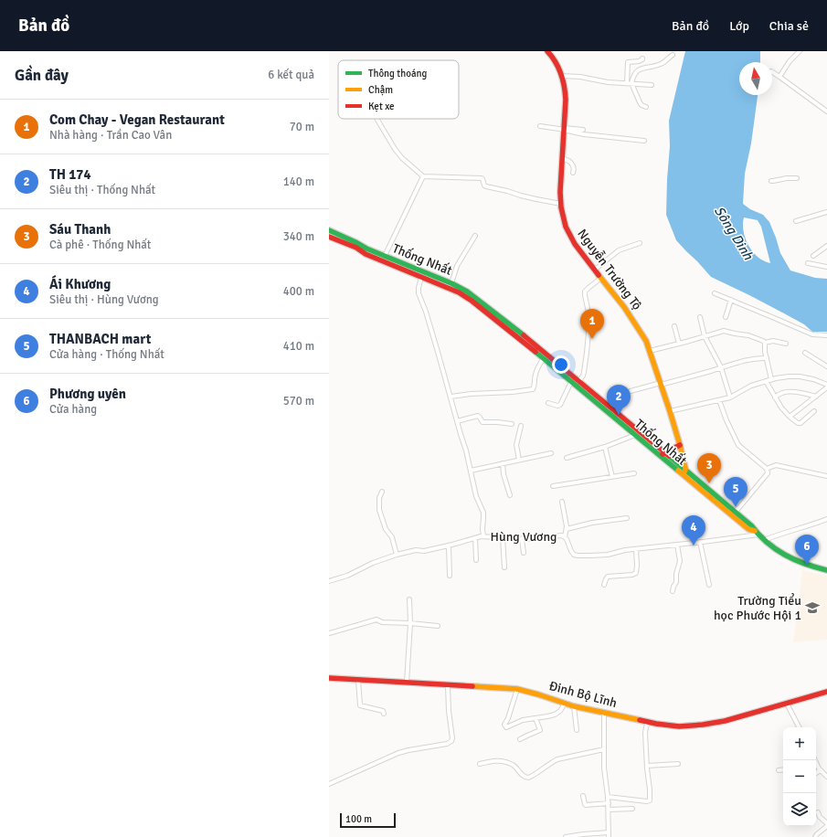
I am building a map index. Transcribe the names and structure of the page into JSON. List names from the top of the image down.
{
  "streets": {
    "main road": ["Thống Nhất", "Nguyễn Trường Tộ", "Đinh Bộ Lĩnh"],
    "street": ["Hùng Vương"]
  },
  "crossings": [
    ["Thống Nhất", "Nguyễn Trường Tộ"],
    ["Thống Nhất", "Hùng Vương"]
  ],
  "water": ["Sông Dinh"],
  "places": {
    "school or university": ["Trường Tiểu học Phước Hội 1"]
  },
  "legend": ["Thông thoáng", "Chậm", "Kẹt xe"],
  "scale_bar": "100 m",
  "north": "top",
  "page": {
    "header": "Bản đồ",
    "nav": ["Bản đồ", "Lớp", "Chia sẻ"],
    "heading": ["Gần đây", "6 kết quả"],
    "list": [
      {
        "mark": "1",
        "name": "Com Chay - Vegan Restaurant",
        "note": "Nhà hàng · Trần Cao Vân",
        "value": "70 m"
      },
      {
        "mark": "2",
        "name": "TH 174",
        "note": "Siêu thị · Thống Nhất",
        "value": "140 m"
      },
      {
        "mark": "3",
        "name": "Sáu Thanh",
        "note": "Cà phê · Thống Nhất",
        "value": "340 m"
      },
      {
        "mark": "4",
        "name": "Ái Khương",
        "note": "Siêu thị · Hùng Vương",
        "value": "400 m"
      },
      {
        "mark": "5",
        "name": "THANBACH mart",
        "note": "Cửa hàng · Thống Nhất",
        "value": "410 m"
      },
      {
        "mark": "6",
        "name": "Phương uyên",
        "note": "Cửa hàng",
        "value": "570 m"
      }
    ],
    "pins": [
      "1",
      "2",
      "3",
      "5",
      "4",
      "6"
    ],
    "map_buttons": ["+", "−"],
    "scale": "100 m"
  }
}
